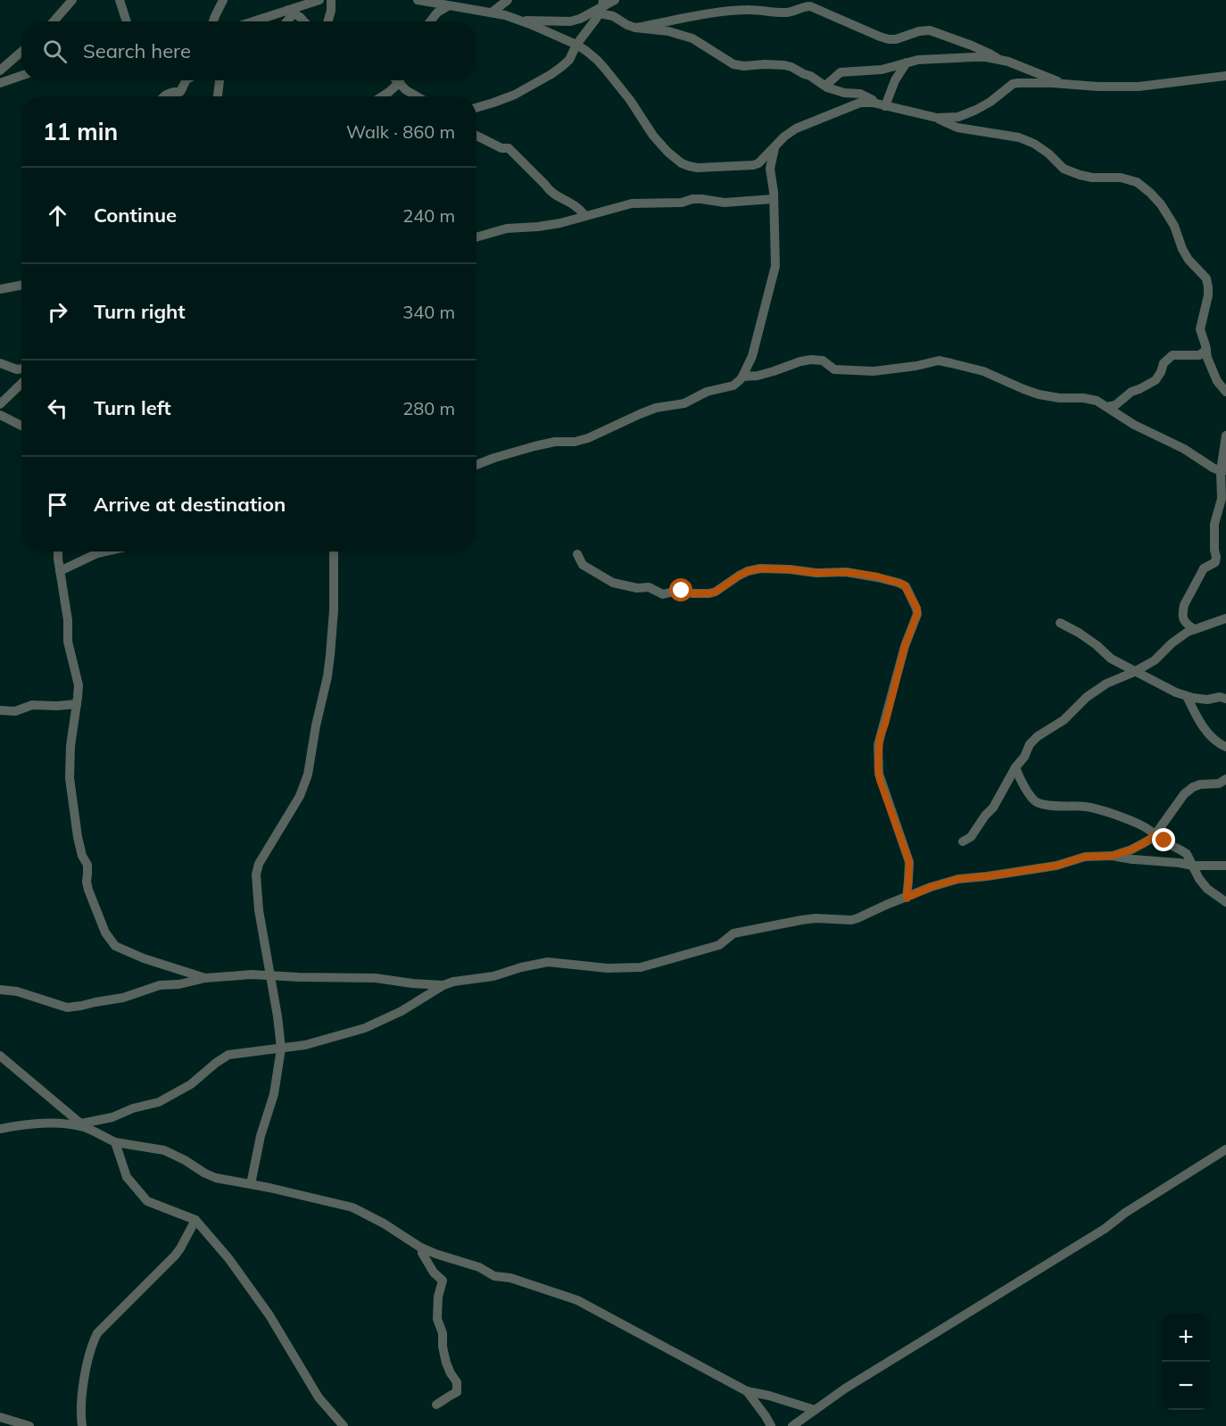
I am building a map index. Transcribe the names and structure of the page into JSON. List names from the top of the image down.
{
  "page": {
    "search": "Search here",
    "heading": ["11 min", "Walk · 860 m"],
    "list": [
      ["Continue", "240 m"],
      ["Turn right", "340 m"],
      ["Turn left", "280 m"],
      "Arrive at destination"
    ],
    "map_buttons": ["+", "−"]
  }
}
